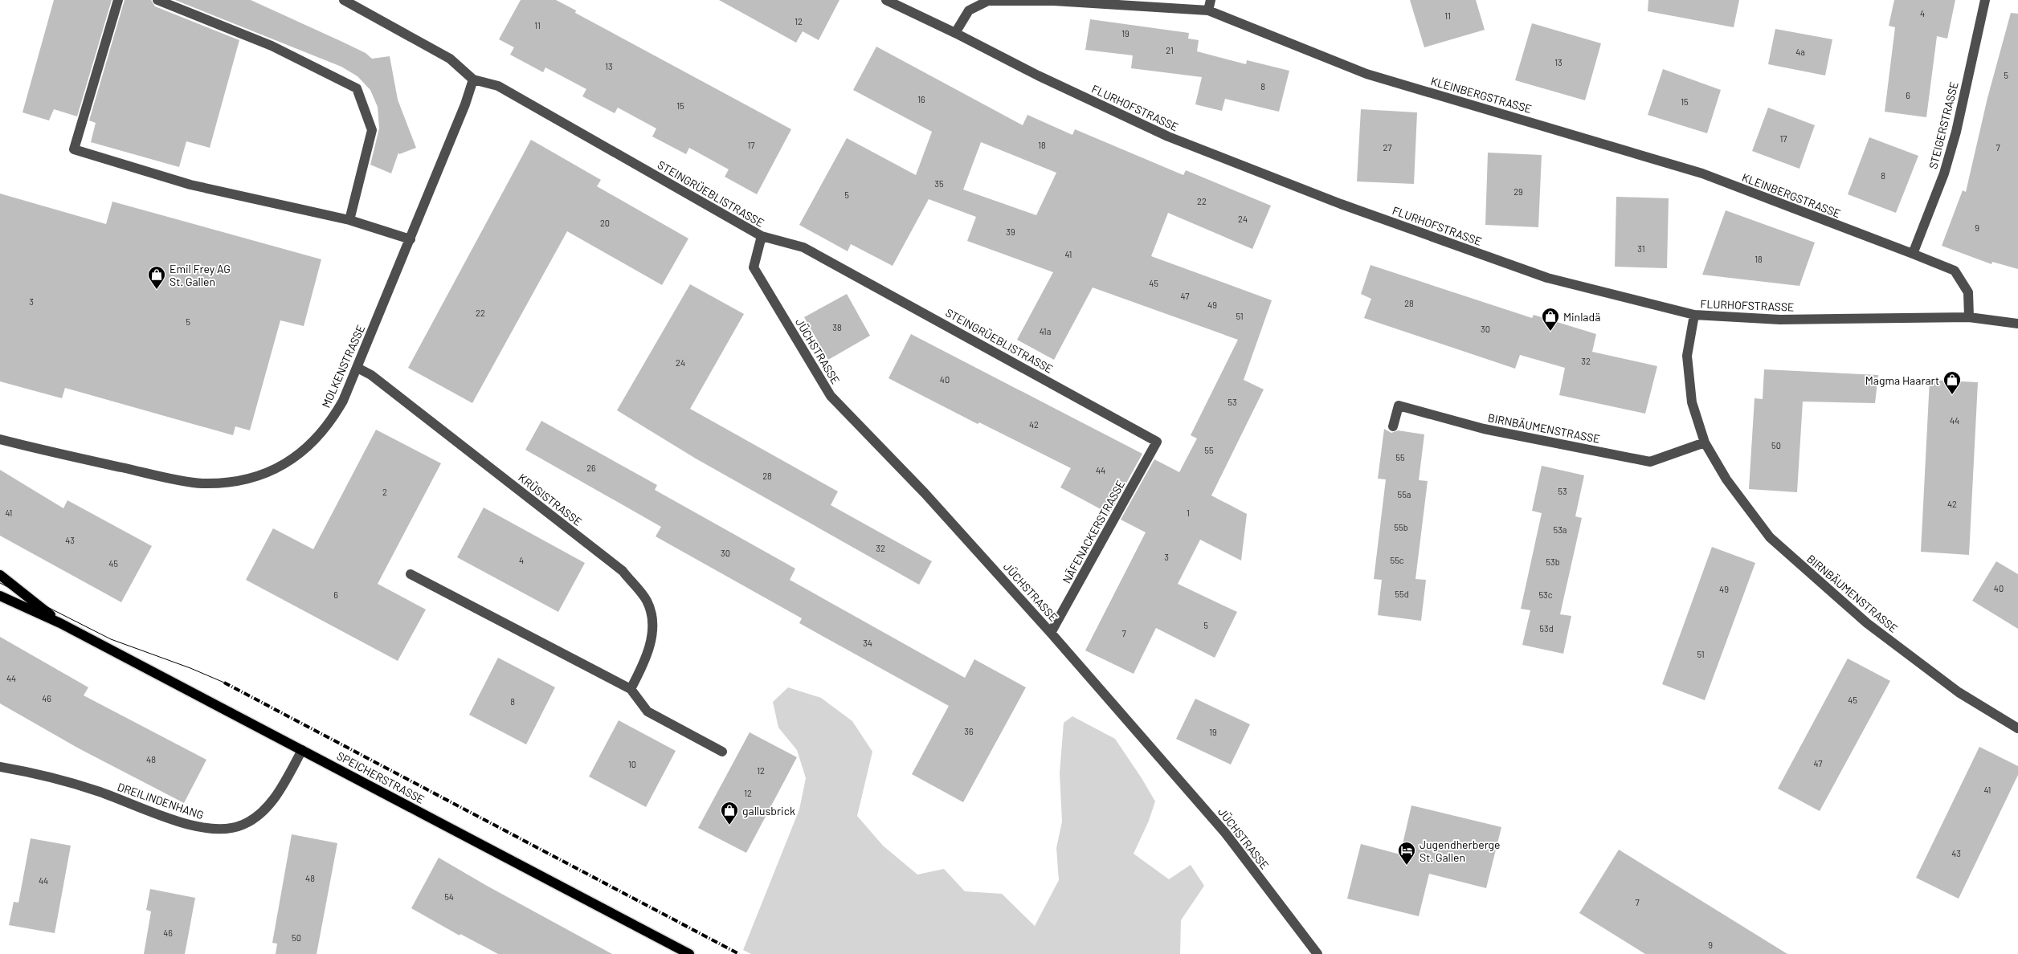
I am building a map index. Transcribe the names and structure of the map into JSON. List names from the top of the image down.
{
  "streets": {
    "main road": ["SPEICHERSTRASSE"],
    "street": [
      "KLEINBERGSTRASSE",
      "FLURHOFSTRASSE",
      "STEIGERSTRASSE",
      "STEINGRÜEBLISTRASSE",
      "JÜCHSTRASSE",
      "MOLKENSTRASSE",
      "BIRNBÄUMENSTRASSE",
      "KRÜSISTRASSE",
      "NÄFENACKERSTRASSE",
      "DREILINDENHANG"
    ]
  },
  "crossings": [
    ["KLEINBERGSTRASSE", "FLURHOFSTRASSE"],
    ["KLEINBERGSTRASSE", "STEIGERSTRASSE"],
    ["FLURHOFSTRASSE", "BIRNBÄUMENSTRASSE"],
    ["STEINGRÜEBLISTRASSE", "JÜCHSTRASSE"],
    ["STEINGRÜEBLISTRASSE", "MOLKENSTRASSE"],
    ["STEINGRÜEBLISTRASSE", "NÄFENACKERSTRASSE"],
    ["JÜCHSTRASSE", "NÄFENACKERSTRASSE"],
    ["MOLKENSTRASSE", "KRÜSISTRASSE"],
    ["SPEICHERSTRASSE", "DREILINDENHANG"]
  ],
  "places": {
    "shop": [
      "Emil Frey AG St. Gallen",
      "Minladä",
      "Magma Haarart",
      "gallusbrick"
    ],
    "hotel": ["Jugendherberge St. Gallen"]
  },
  "house_numbers": [
    "4",
    "11",
    "12",
    "11",
    "19",
    "21",
    "4a",
    "13",
    "13",
    "5",
    "8",
    "6",
    "16",
    "15",
    "15",
    "17",
    "17",
    "18",
    "27",
    "7",
    "8",
    "35",
    "29",
    "5",
    "22",
    "24",
    "20",
    "9",
    "39",
    "31",
    "41",
    "18",
    "45",
    "47",
    "3",
    "28",
    "49",
    "22",
    "51",
    "5",
    "38",
    "30",
    "41a",
    "32",
    "24",
    "40",
    "53",
    "44",
    "42",
    "50",
    "55",
    "55",
    "26",
    "44",
    "28",
    "53",
    "2",
    "55a",
    "42",
    "41",
    "1",
    "55b",
    "53a",
    "43",
    "32",
    "30",
    "3",
    "4",
    "55c",
    "53b",
    "45",
    "40",
    "49",
    "55d",
    "6",
    "53c",
    "5",
    "53d",
    "7",
    "34",
    "51",
    "44",
    "46",
    "45",
    "8",
    "36",
    "19",
    "48",
    "47",
    "10",
    "12",
    "41",
    "12",
    "43",
    "48",
    "44",
    "54",
    "7",
    "46",
    "50",
    "9"
  ]
}
